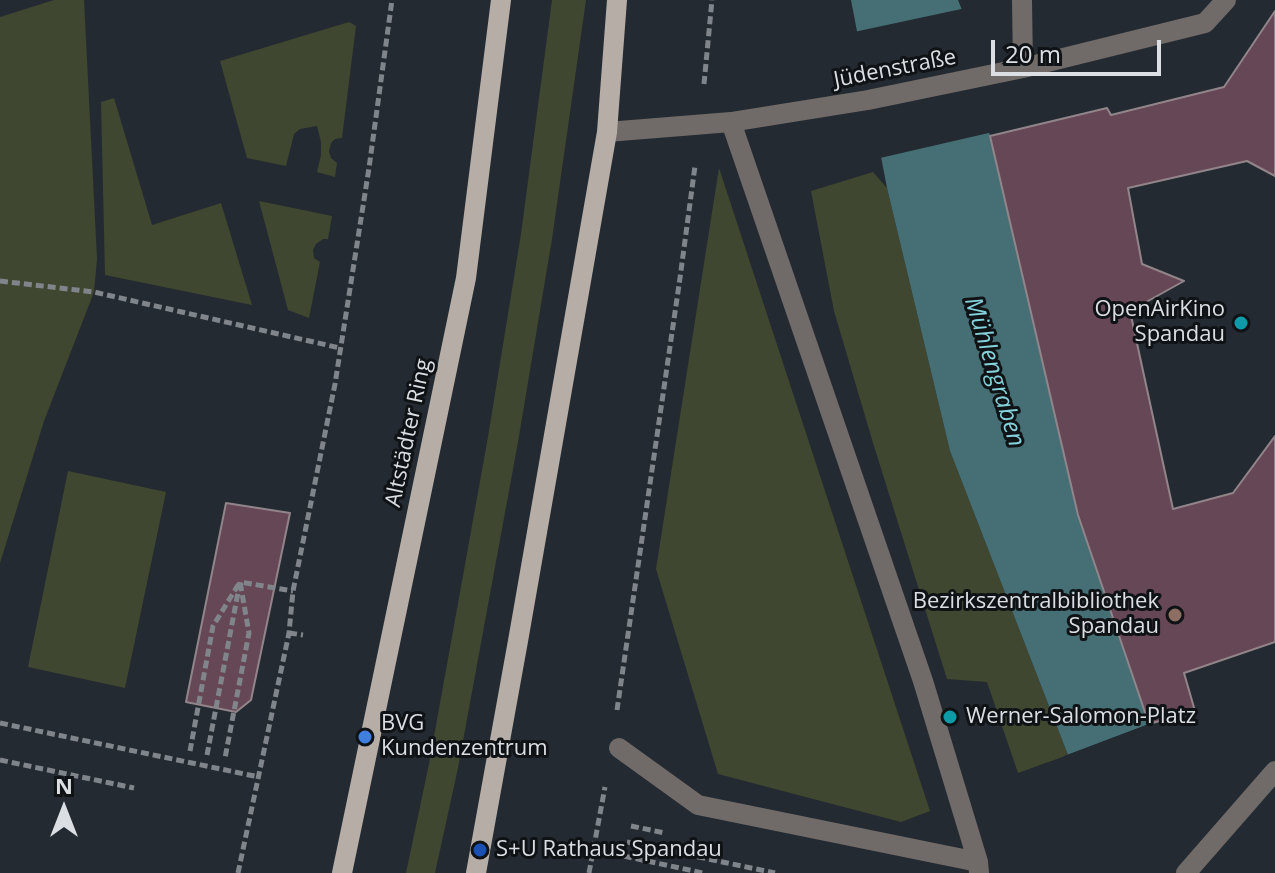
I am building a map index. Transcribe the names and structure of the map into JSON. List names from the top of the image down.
{
  "streets": {
    "main road": ["Altstädter Ring"],
    "street": ["Jüdenstraße"]
  },
  "water": ["Mühlengraben"],
  "places": [
    "OpenAirKino Spandau",
    "Bezirkszentralbibliothek Spandau",
    "Werner-Salomon-Platz",
    "BVG Kundenzentrum",
    "S+U Rathaus Spandau"
  ],
  "scale_bar": "20 m",
  "north": "top"
}
